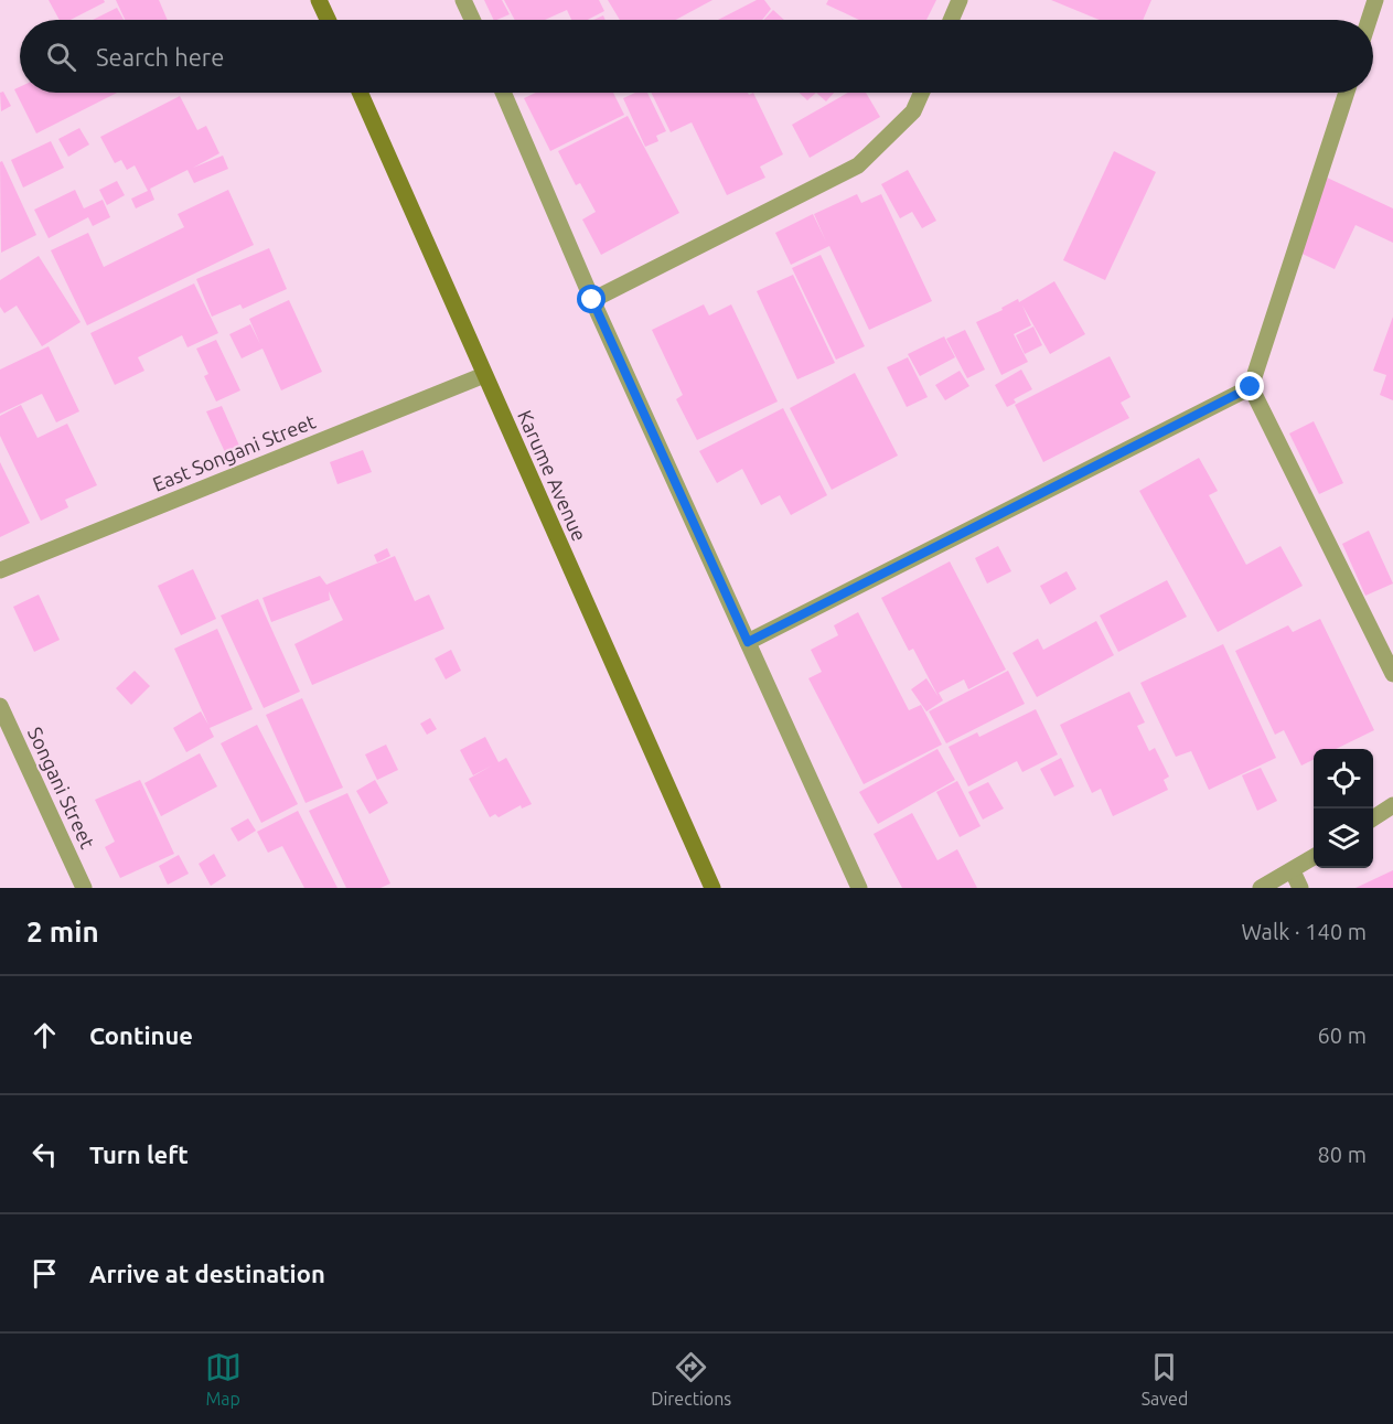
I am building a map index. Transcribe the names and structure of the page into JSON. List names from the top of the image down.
{
  "streets": {
    "main road": ["Karume Avenue"],
    "street": ["East Songani Street", "Songani Street"]
  },
  "crossings": [
    ["East Songani Street", "Karume Avenue"]
  ],
  "page": {
    "search": "Search here",
    "heading": ["2 min", "Walk · 140 m"],
    "list": [
      ["Continue", "60 m"],
      ["Turn left", "80 m"],
      "Arrive at destination"
    ],
    "nav": ["Map", "Directions", "Saved"]
  }
}
